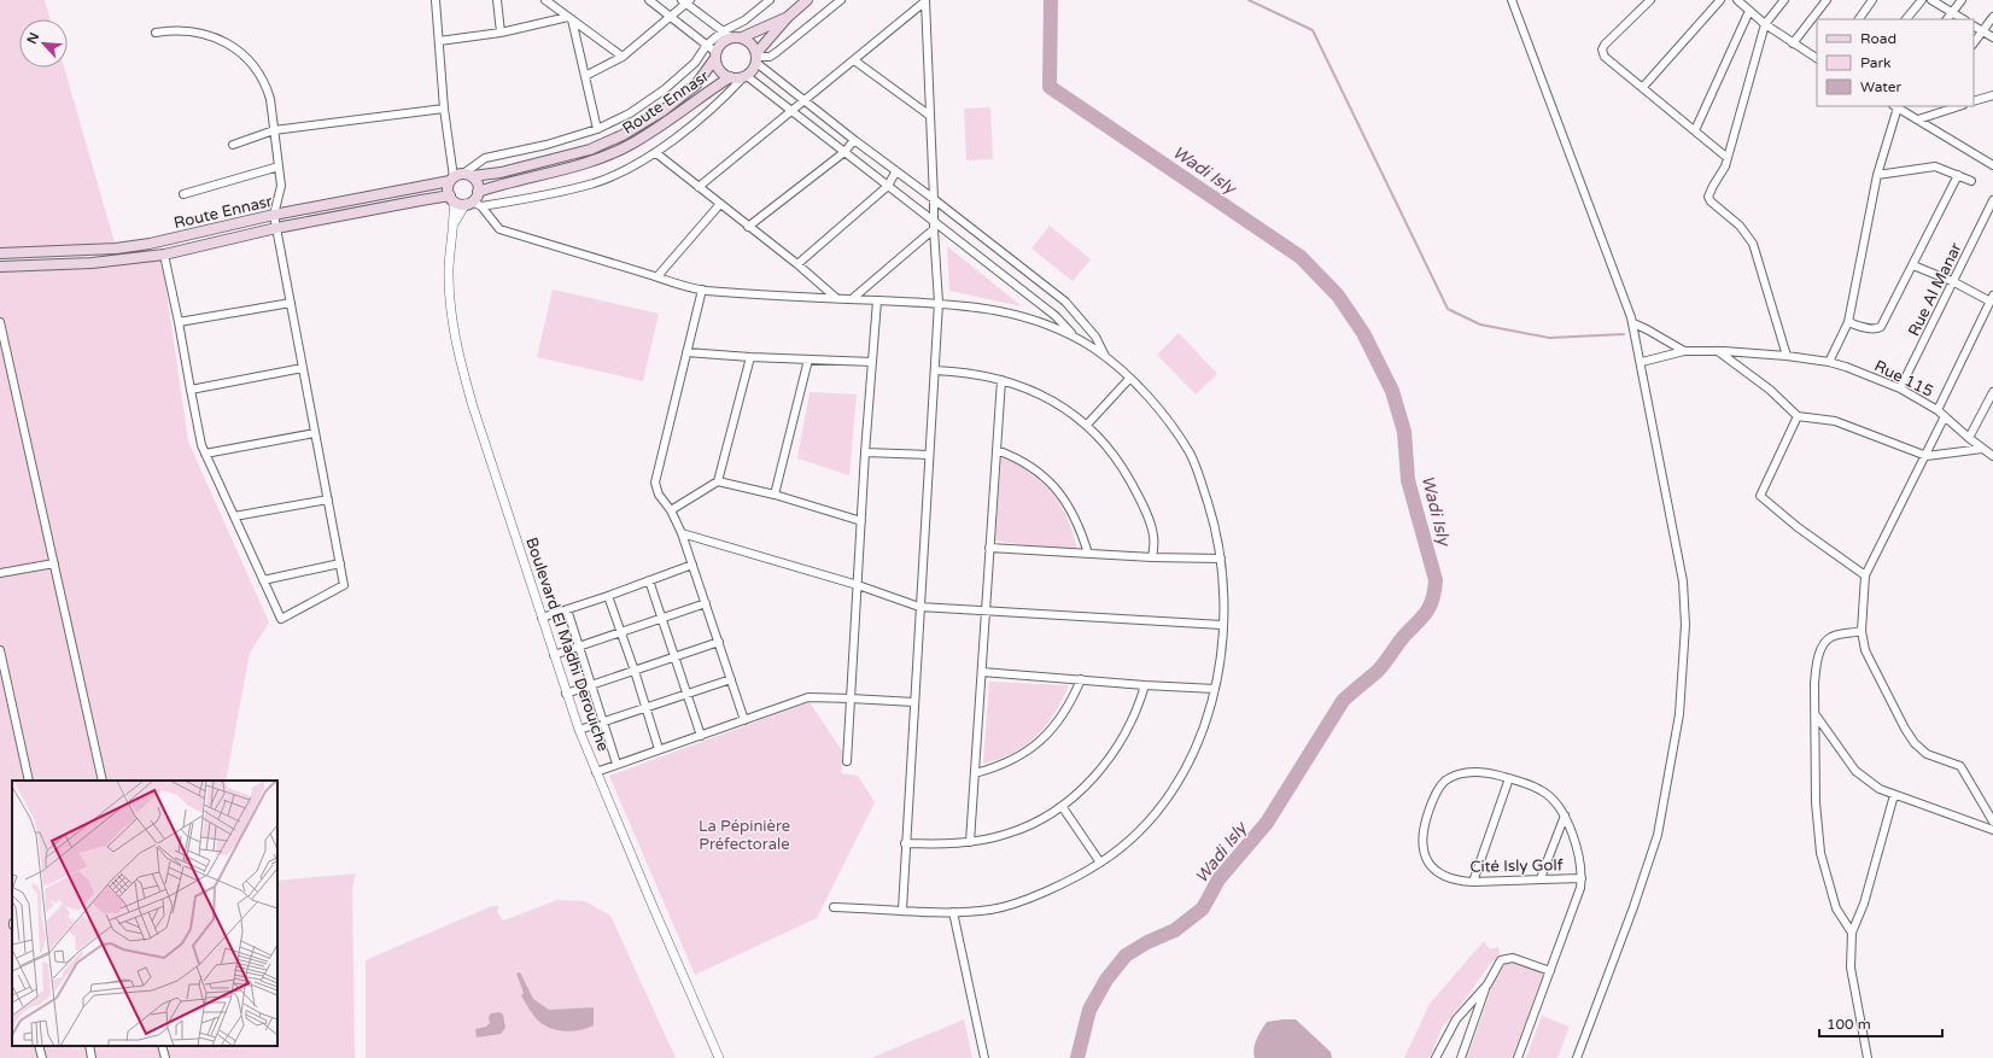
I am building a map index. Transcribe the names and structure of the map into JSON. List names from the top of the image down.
{
  "streets": {
    "main road": ["Route Ennasr"],
    "street": [
      "Rue Al Manar",
      "Rue 115",
      "Boulevard El Madhi Derouiche",
      "Cité Isly Golf"
    ]
  },
  "crossings": [
    ["Rue Al Manar", "Rue 115"]
  ],
  "water": ["Wadi Isly"],
  "parks": ["La Pépinière Préfectorale"],
  "legend": ["Road", "Park", "Water"],
  "scale_bar": "100 m",
  "north": "top left"
}
